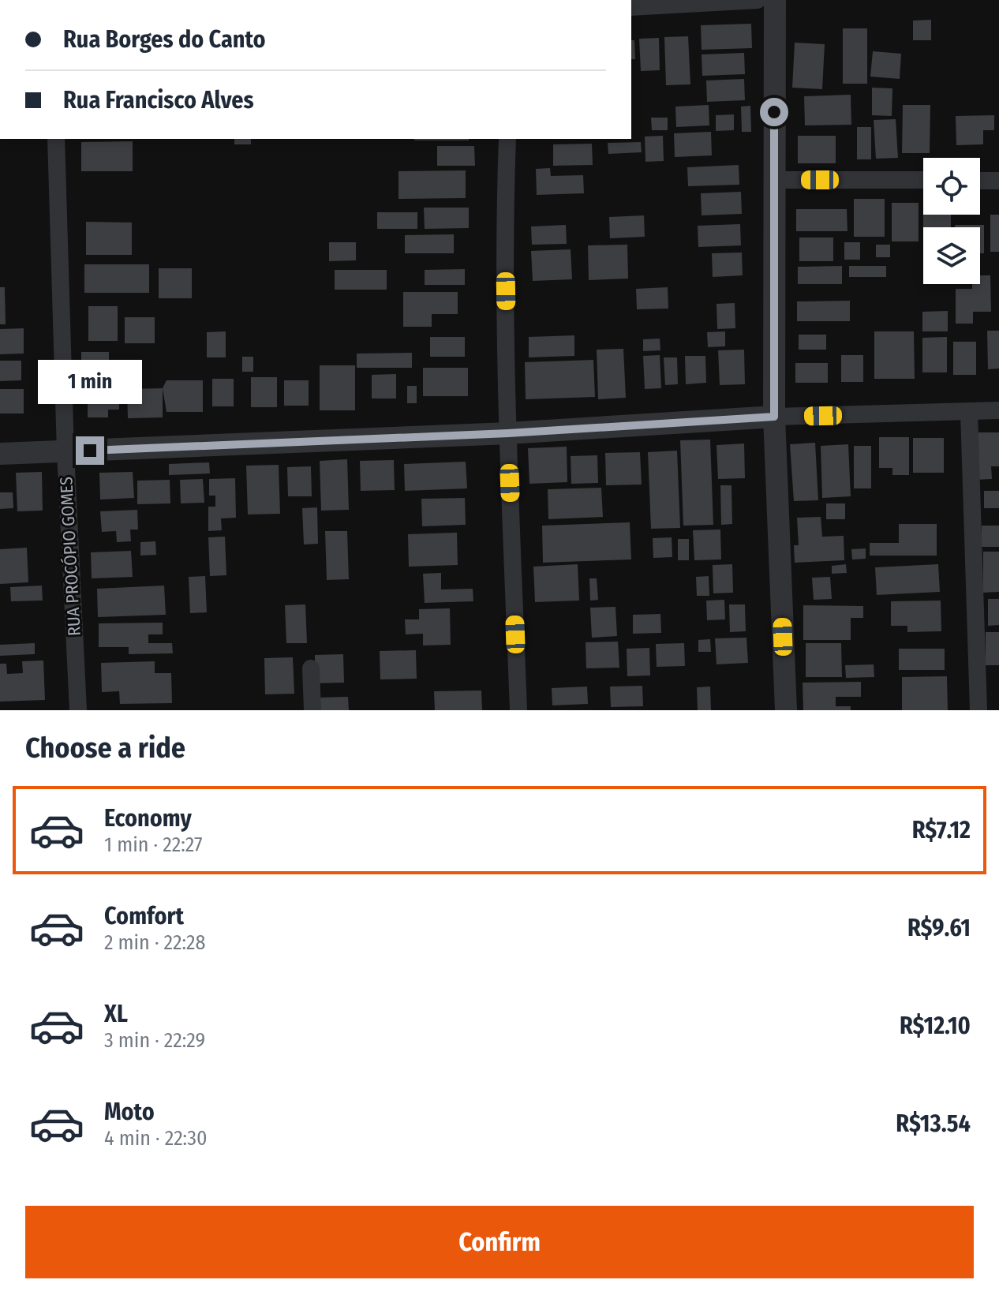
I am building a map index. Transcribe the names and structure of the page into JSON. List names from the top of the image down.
{
  "streets": {
    "street": ["RUA PROCÓPIO GOMES"]
  },
  "page": {
    "banner": ["Rua Borges do Canto", "Rua Francisco Alves"],
    "bubble": "1 min",
    "heading": "Choose a ride",
    "list": [
      {
        "name": "Economy",
        "note": "1 min · 22:27",
        "value": "R$7.12"
      },
      {
        "name": "Comfort",
        "note": "2 min · 22:28",
        "value": "R$9.61"
      },
      {
        "name": "XL",
        "note": "3 min · 22:29",
        "value": "R$12.10"
      },
      {
        "name": "Moto",
        "note": "4 min · 22:30",
        "value": "R$13.54"
      }
    ],
    "buttons": "Confirm"
  }
}
